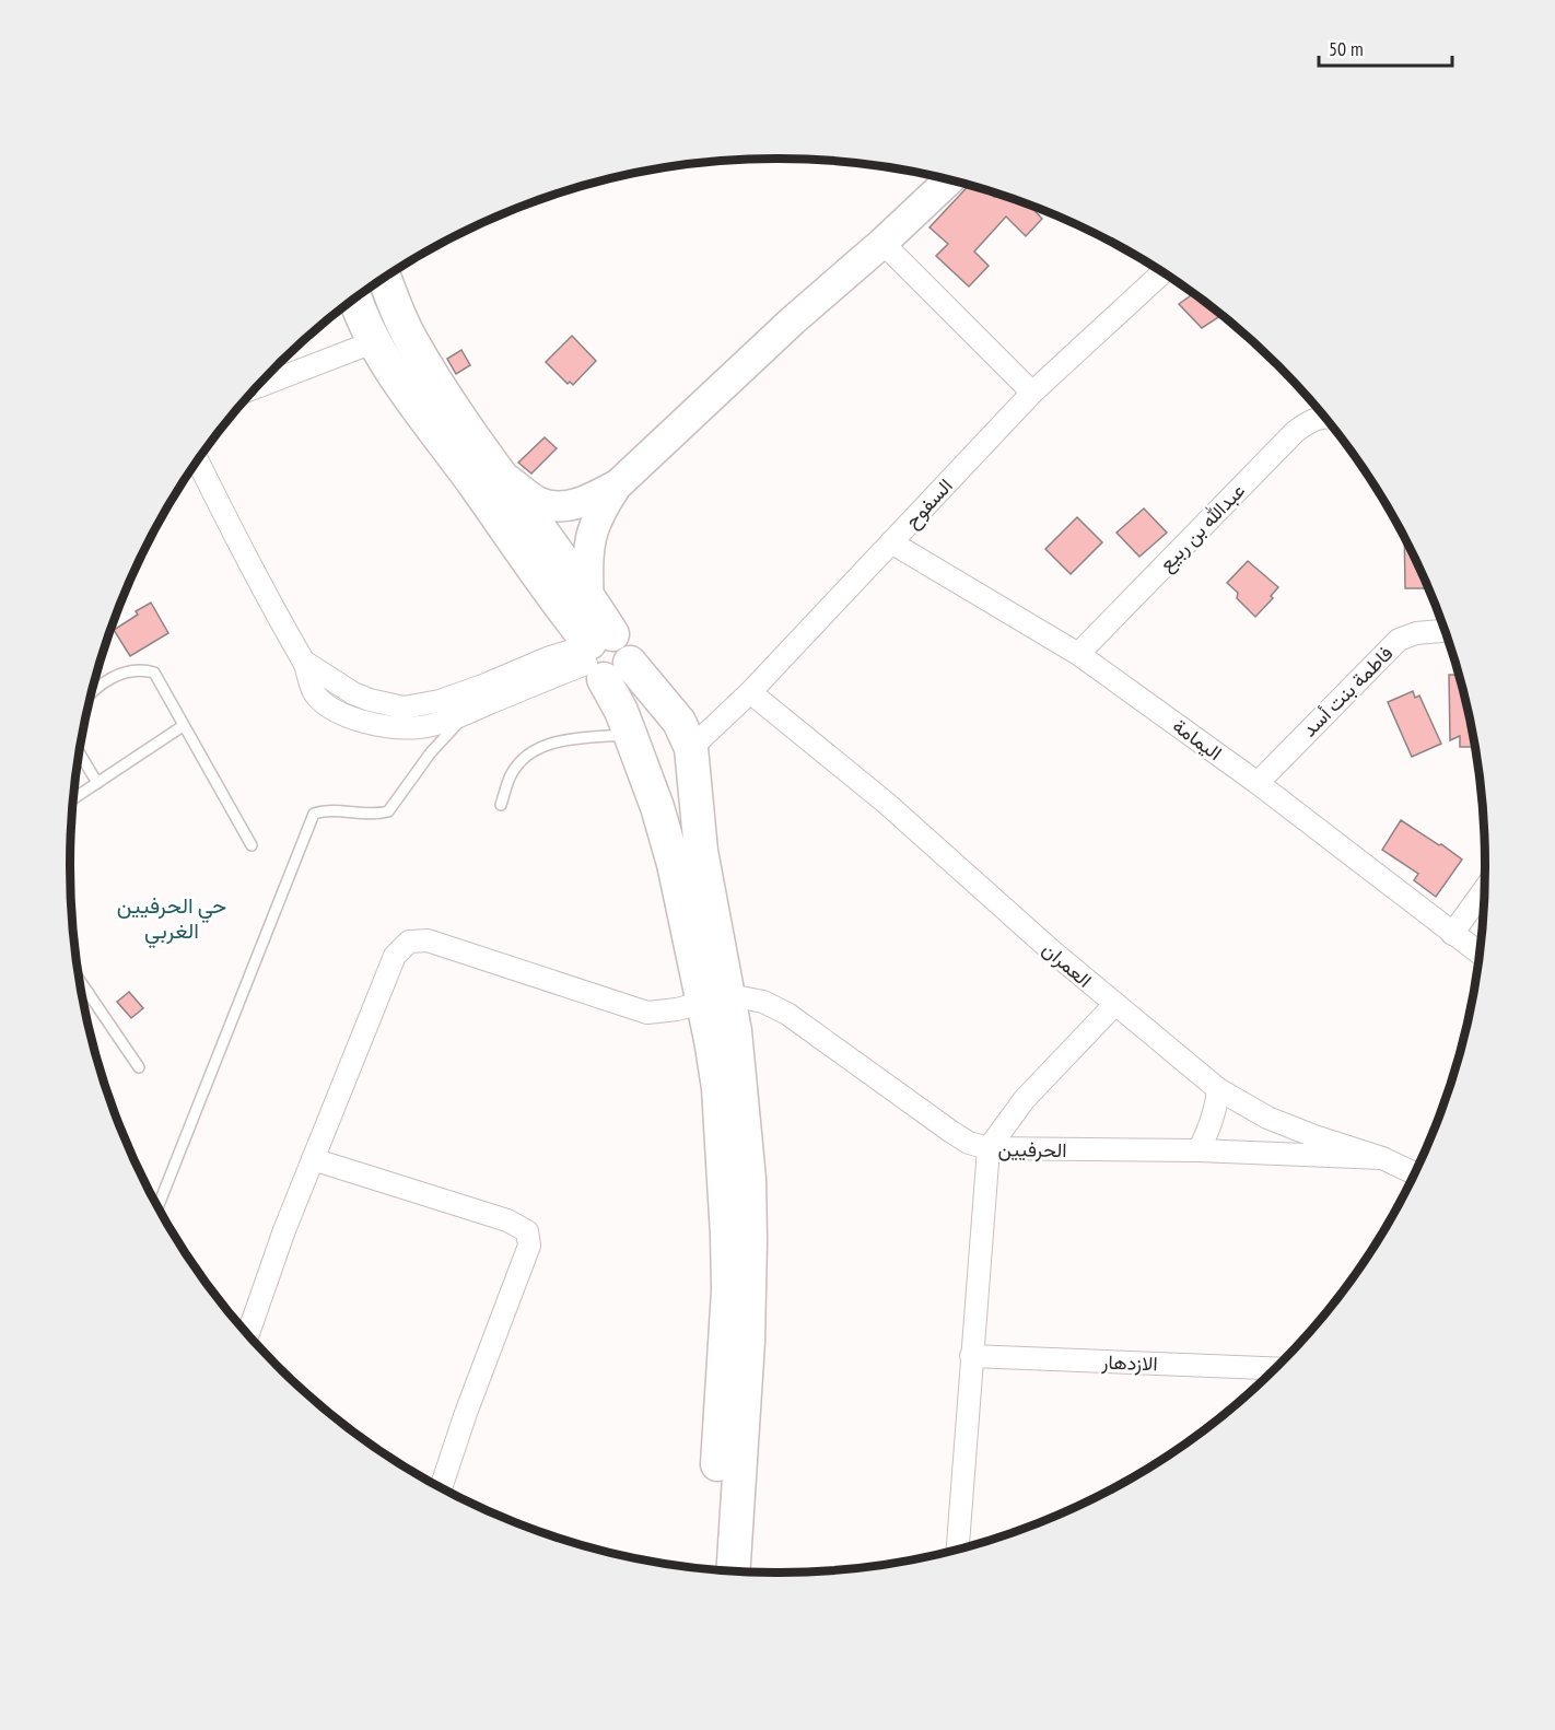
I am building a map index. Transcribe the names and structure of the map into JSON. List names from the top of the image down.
{
  "streets": {
    "street": [
      "السفوح",
      "عبدالله بن ربيع",
      "فاطمة بنت أسد",
      "اليمامة",
      "العمران",
      "الحرفيين",
      "الازدهار"
    ]
  },
  "crossings": [
    ["السفوح", "اليمامة"],
    ["السفوح", "العمران"],
    ["عبدالله بن ربيع", "اليمامة"],
    ["فاطمة بنت أسد", "اليمامة"],
    ["العمران", "الحرفيين"]
  ],
  "districts": ["حي الحرفيين الغربي"],
  "scale_bar": "50 m"
}
